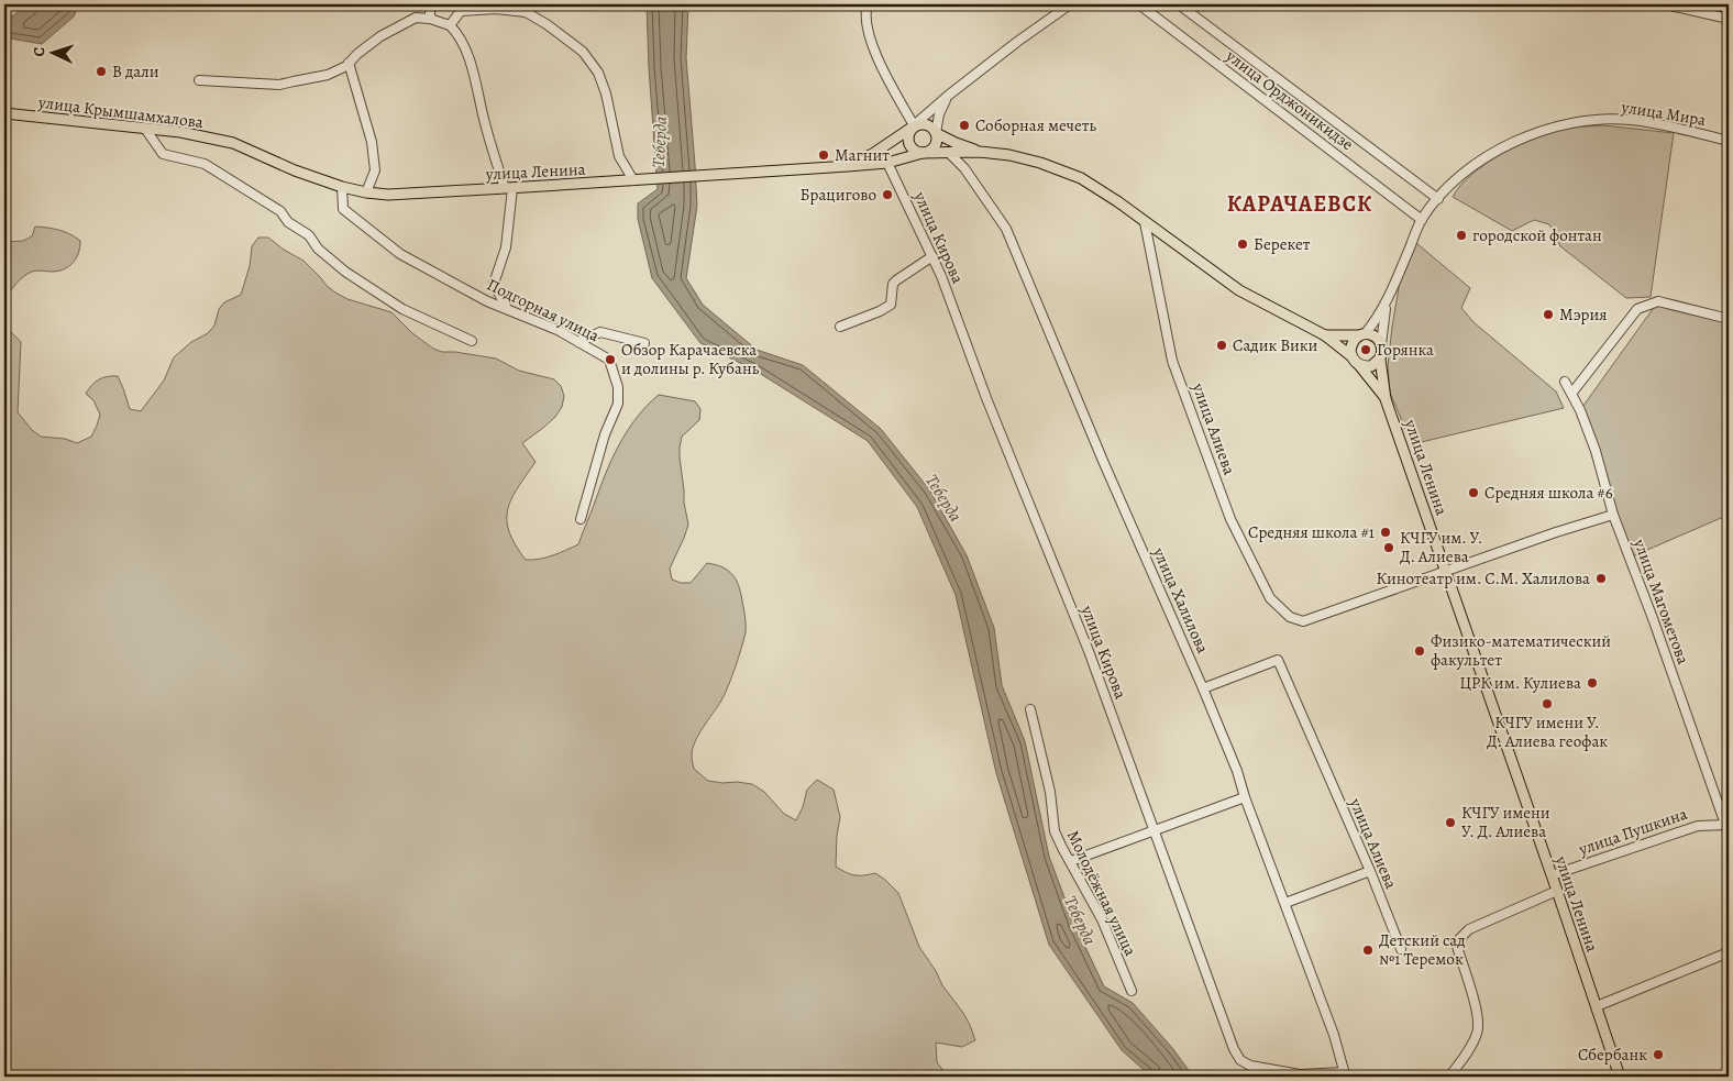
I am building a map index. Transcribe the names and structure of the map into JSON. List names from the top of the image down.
{
  "streets": {
    "main road": ["улица Крымшамхалова", "улица Ленина"],
    "street": [
      "улица Орджоникидзе",
      "улица Мира",
      "улица Кирова",
      "Подгорная улица",
      "улица Алиева",
      "улица Халилова",
      "улица Магометова",
      "улица Пушкина",
      "Молодёжная улица"
    ]
  },
  "crossings": [
    ["улица Орджоникидзе", "улица Мира"],
    ["улица Крымшамхалова", "улица Ленина"],
    ["улица Мира", "улица Ленина"],
    ["улица Ленина", "улица Кирова"],
    ["улица Ленина", "Подгорная улица"],
    ["улица Ленина", "улица Алиева"],
    ["улица Ленина", "улица Халилова"],
    ["улица Ленина", "улица Пушкина"],
    ["улица Кирова", "улица Халилова"],
    ["улица Алиева", "улица Халилова"],
    ["улица Магометова", "улица Пушкина"]
  ],
  "districts": ["КАРАЧАЕВСК"],
  "water": ["Теберда"],
  "places": [
    "В дали",
    "Соборная мечеть",
    "Магнит",
    "Брацигово",
    "городской фонтан",
    "Берекет",
    "Мэрия",
    "Садик Вики",
    "Горянка",
    "Обзор Карачаевска и долины р. Кубань",
    "Средняя школа #6",
    "Средняя школа #1",
    "КЧГУ им. У. Д. Алиева",
    "Кинотеатр им. С.М. Халилова",
    "Физико-математический факультет",
    "ЦРК им. Кулиева",
    "КЧГУ имени У. Д. Алиева геофак",
    "КЧГУ имени У. Д. Алиева",
    "Детский сад №1 Теремок",
    "Сбербанк"
  ],
  "north": "left"
}
